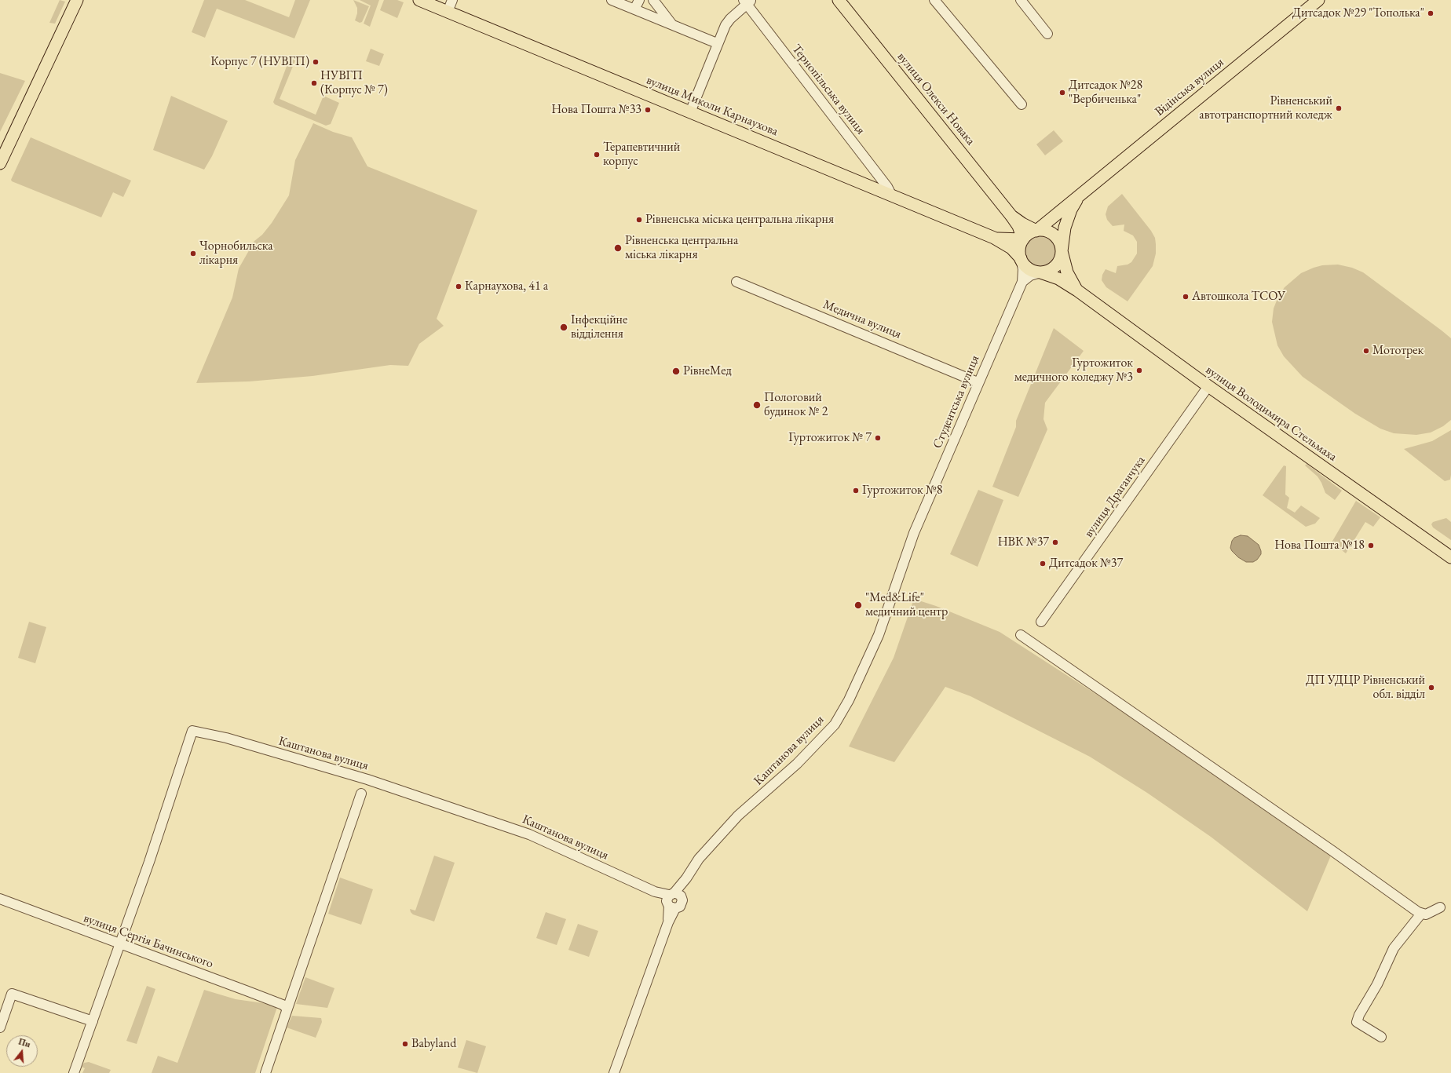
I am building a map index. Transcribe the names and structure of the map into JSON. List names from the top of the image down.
{
  "streets": {
    "main road": [
      "Відінська вулиця",
      "вулиця Олекси Новака",
      "вулиця Миколи Карнаухова",
      "вулиця Володимира Стельмаха"
    ],
    "street": [
      "Тернопільська вулиця",
      "Медична вулиця",
      "Студентська вулиця",
      "вулиця Драганчука",
      "Каштанова вулиця",
      "вулиця Сергія Бачинського"
    ]
  },
  "crossings": [
    ["Відінська вулиця", "вулиця Олекси Новака"],
    ["Відінська вулиця", "вулиця Миколи Карнаухова"],
    ["Відінська вулиця", "вулиця Володимира Стельмаха"],
    ["Тернопільська вулиця", "вулиця Миколи Карнаухова"],
    ["вулиця Олекси Новака", "вулиця Миколи Карнаухова"],
    ["вулиця Олекси Новака", "вулиця Володимира Стельмаха"],
    ["вулиця Миколи Карнаухова", "вулиця Володимира Стельмаха"],
    ["Медична вулиця", "Студентська вулиця"],
    ["Студентська вулиця", "Каштанова вулиця"],
    ["вулиця Володимира Стельмаха", "вулиця Драганчука"],
    ["Каштанова вулиця", "вулиця Сергія Бачинського"]
  ],
  "places": [
    "Дитсадок №29 \"Тополька\"",
    "Корпус 7 (НУВГП)",
    "НУВГП (Корпус № 7)",
    "Дитсадок №28 \"Вербиченька\"",
    "Рівненський автотранспортний коледж",
    "Нова Пошта №33",
    "Терапевтичний корпус",
    "Рівненська міська центральна лікарня",
    "Рівненська центральна міська лікарня",
    "Чорнобильска лікарня",
    "Карнаухова, 41 а",
    "Автошкола ТСОУ",
    "Інфекційне відділення",
    "Мототрек",
    "Гуртожиток медичного коледжу №3",
    "РівнеМед",
    "Пологовий будинок № 2",
    "Гуртожиток № 7",
    "Гуртожиток №8",
    "НВК №37",
    "Нова Пошта №18",
    "Дитсадок №37",
    "\"Med&Life\" медичний центр",
    "ДП УДЦР Рівненський обл. відділ",
    "Babyland"
  ],
  "north": "top"
}
